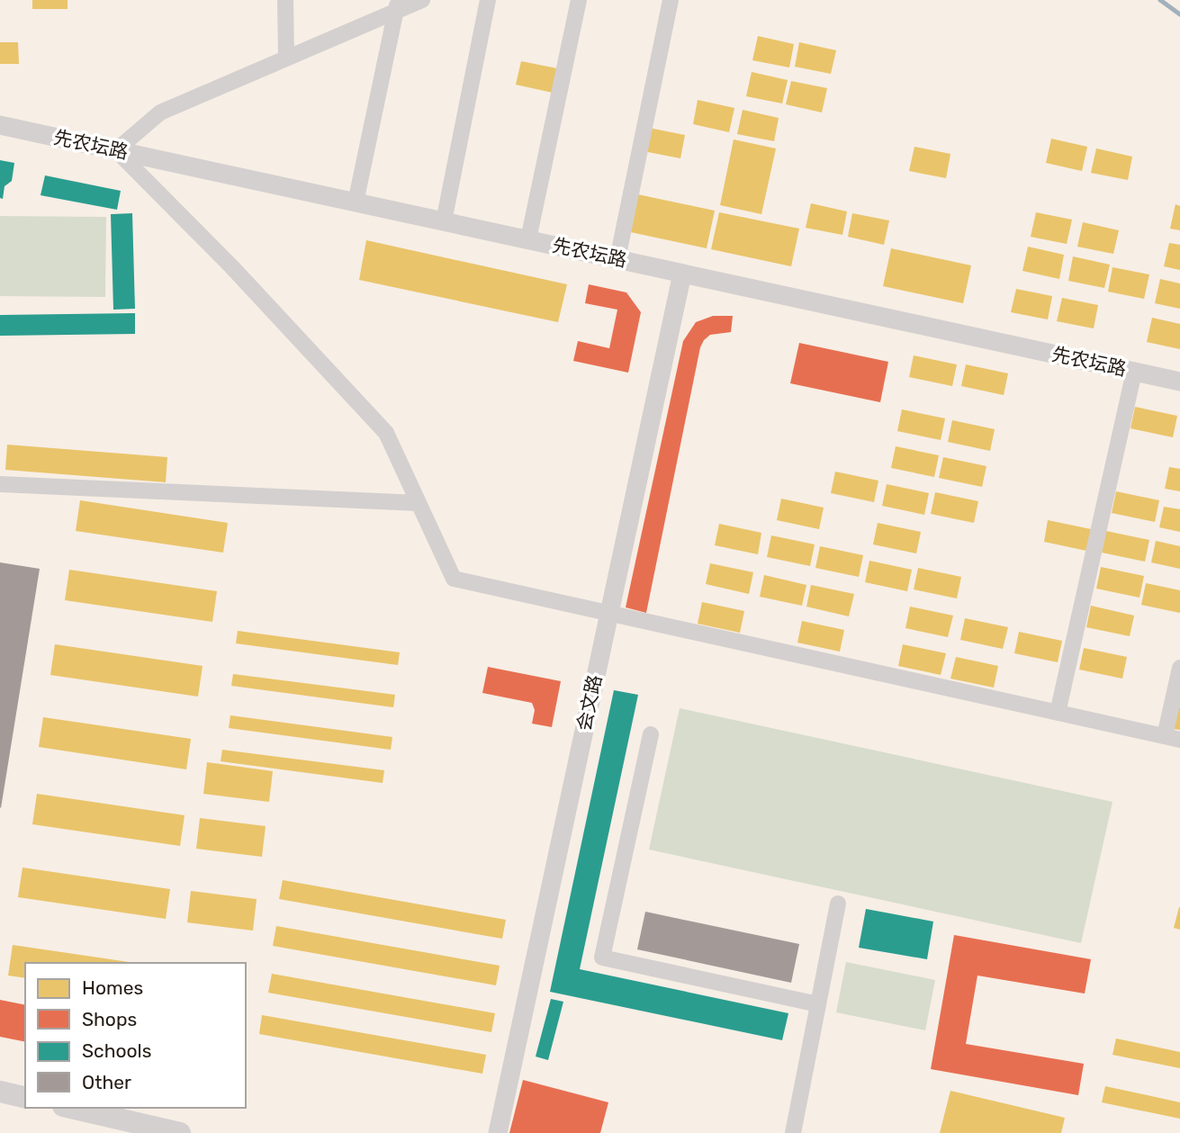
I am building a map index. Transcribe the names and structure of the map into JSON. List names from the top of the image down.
{
  "streets": {
    "street": ["先农坛路", "会文路"]
  },
  "crossings": [
    ["先农坛路", "会文路"]
  ],
  "legend": [
    "Homes",
    "Shops",
    "Schools",
    "Other"
  ]
}
